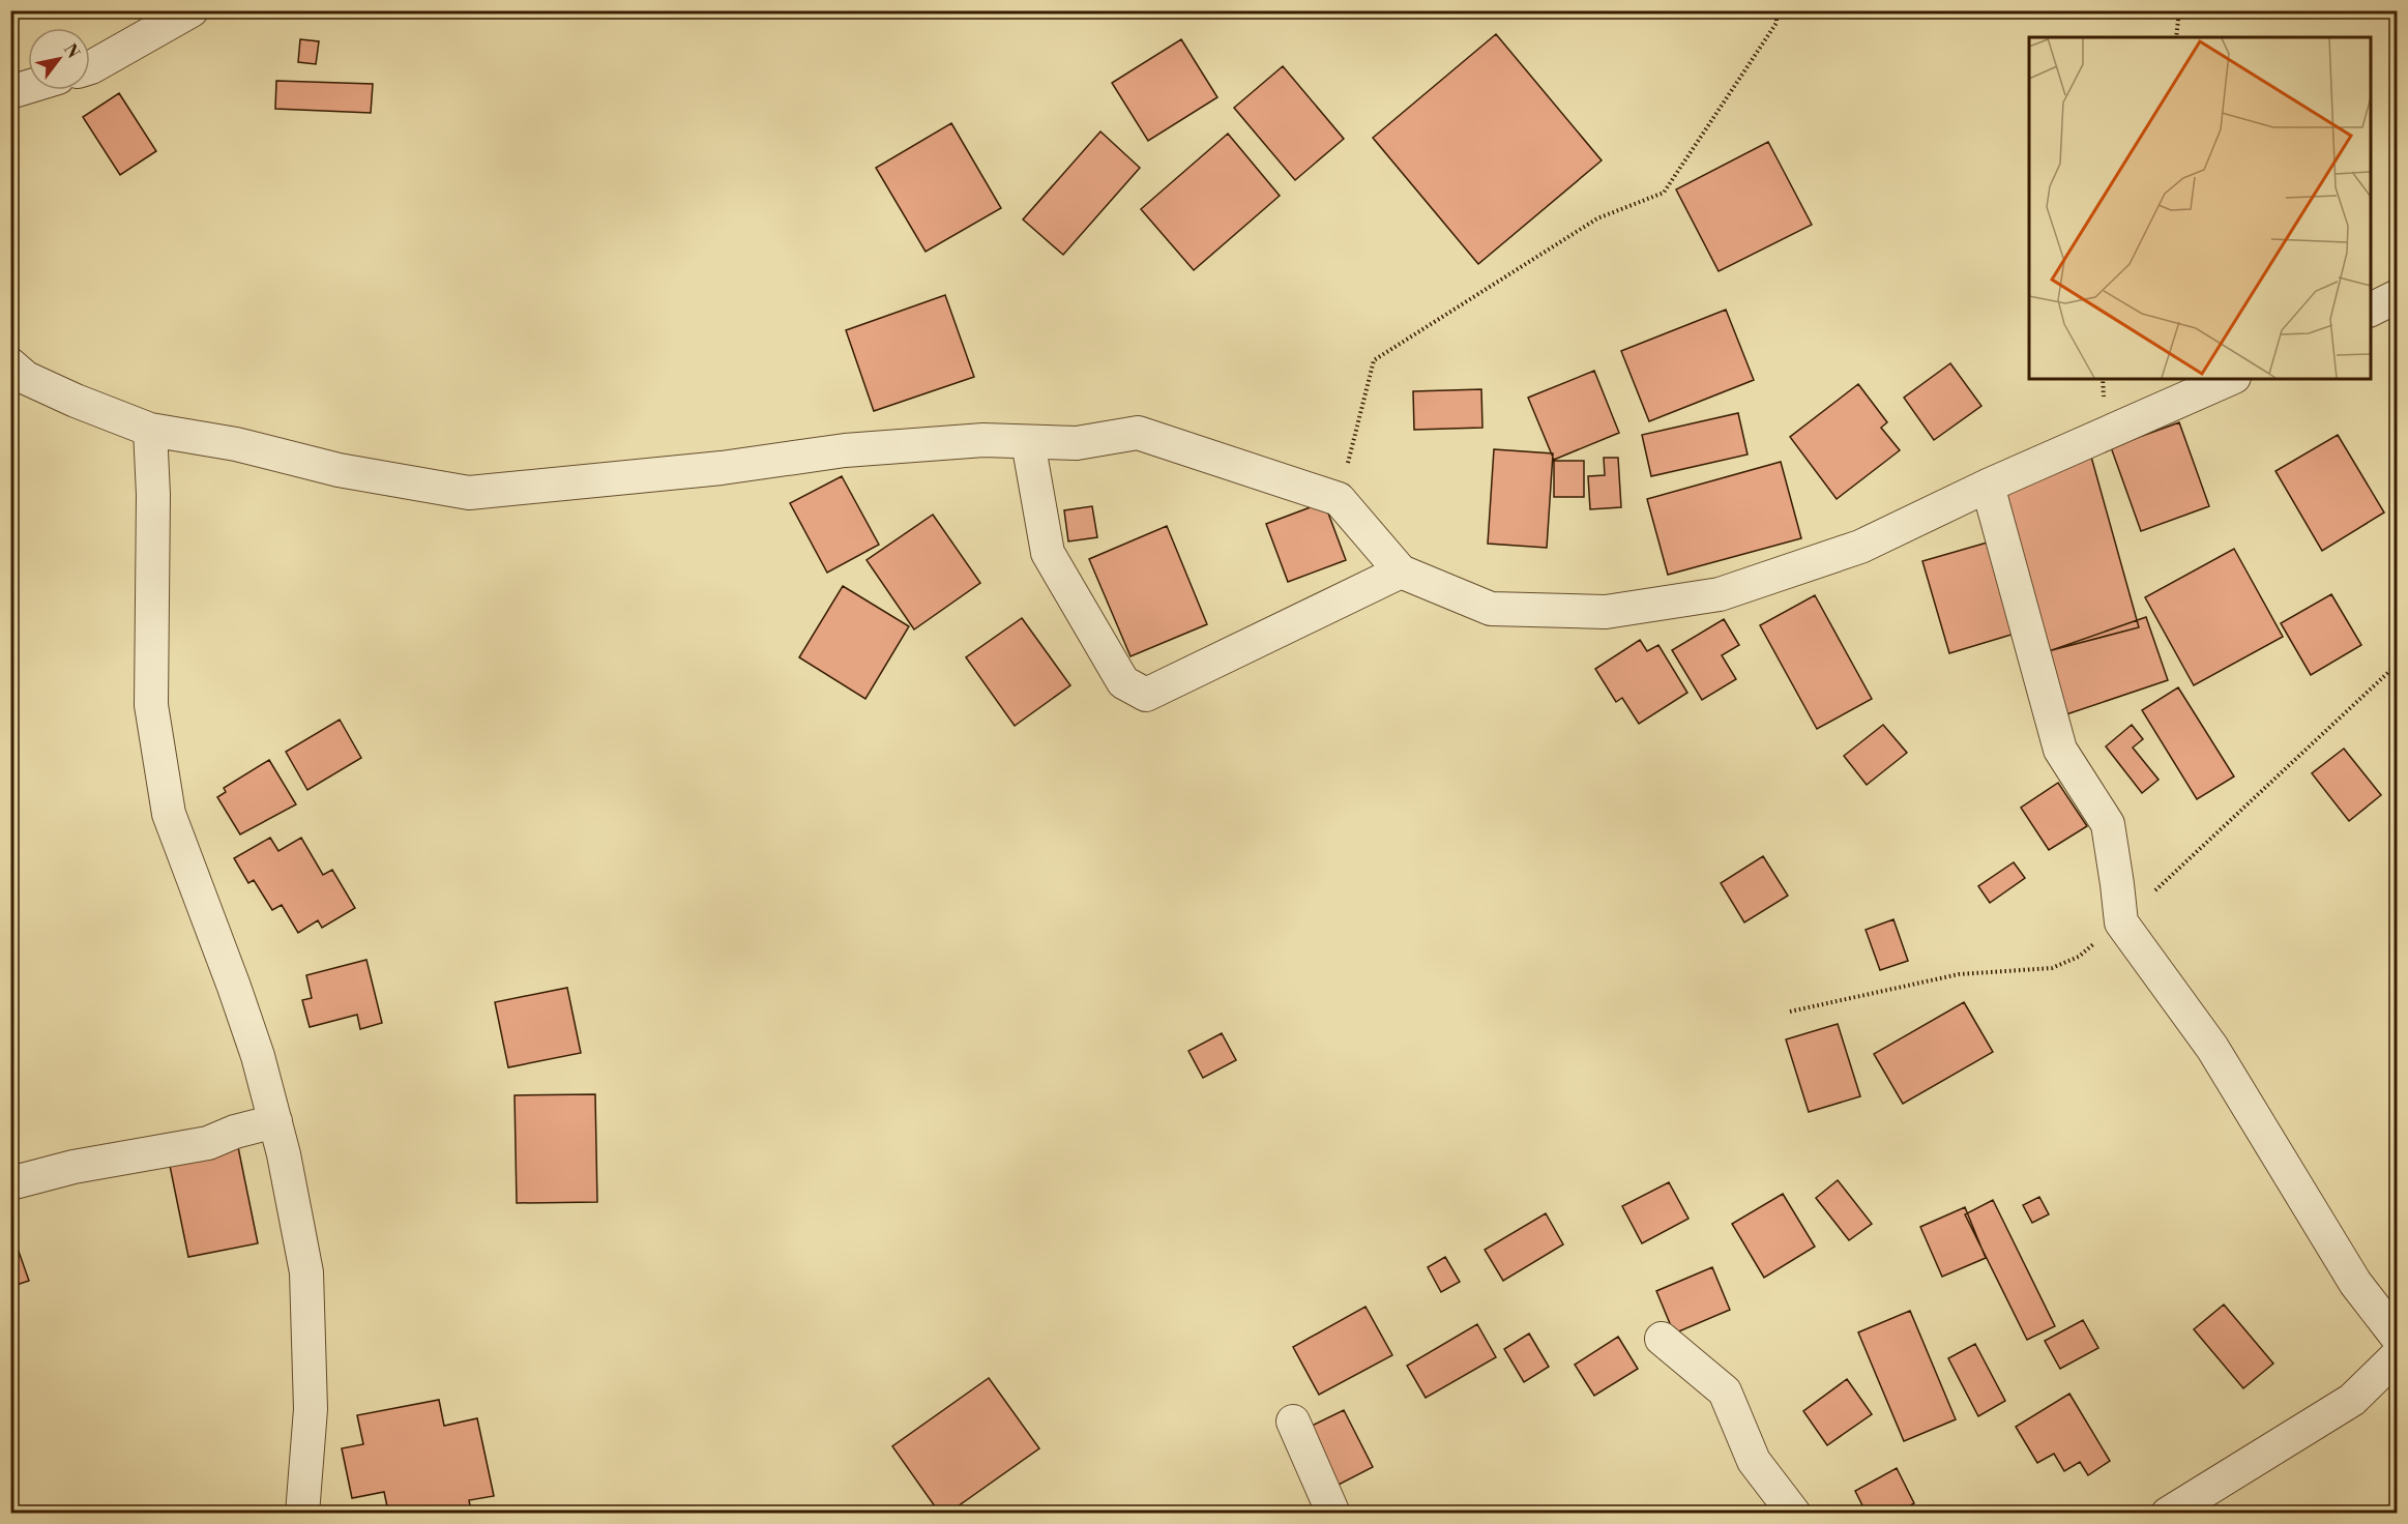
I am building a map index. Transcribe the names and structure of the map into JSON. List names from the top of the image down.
{
  "north": "top right"
}
